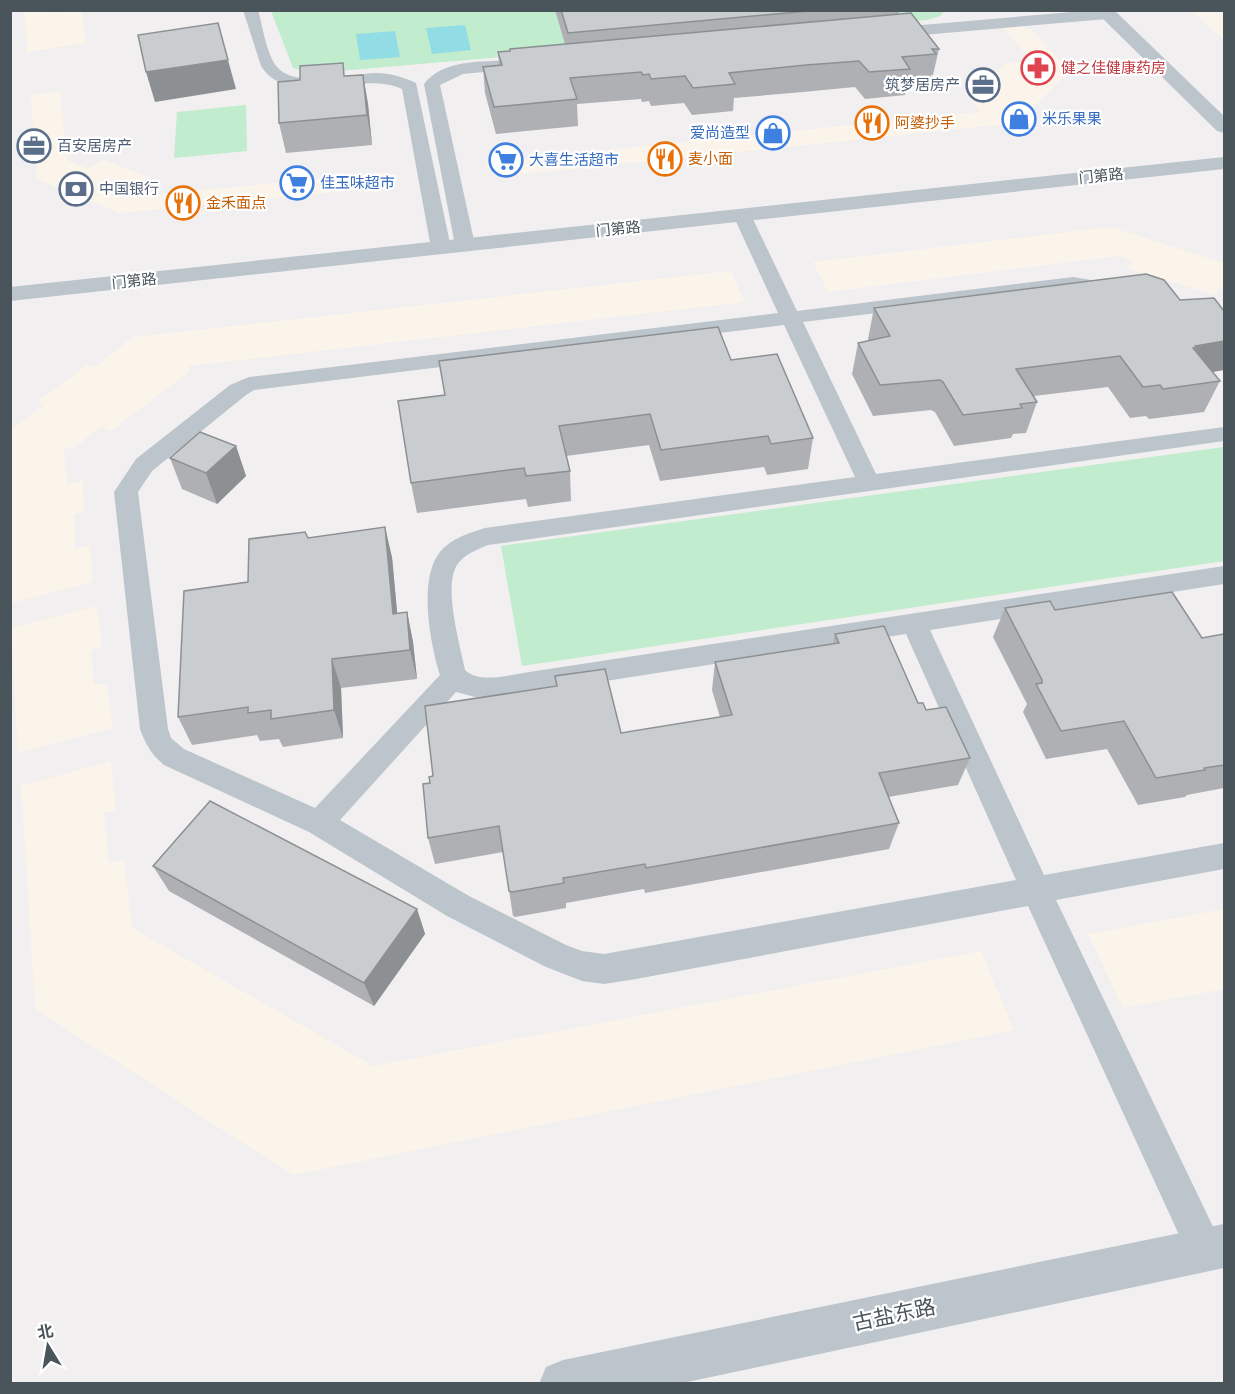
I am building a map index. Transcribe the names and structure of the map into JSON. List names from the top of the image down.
{
  "streets": {
    "street": ["门第路", "古盐东路"]
  },
  "places": {
    "pharmacy": ["健之佳健康药房"],
    "office": ["筑梦居房产", "百安居房产"],
    "shop": ["米乐果果", "爱尚造型"],
    "restaurant": ["阿婆抄手", "麦小面", "金禾面点"],
    "supermarket": ["大喜生活超市", "佳玉味超市"],
    "bank": ["中国银行"]
  },
  "north": "top"
}
